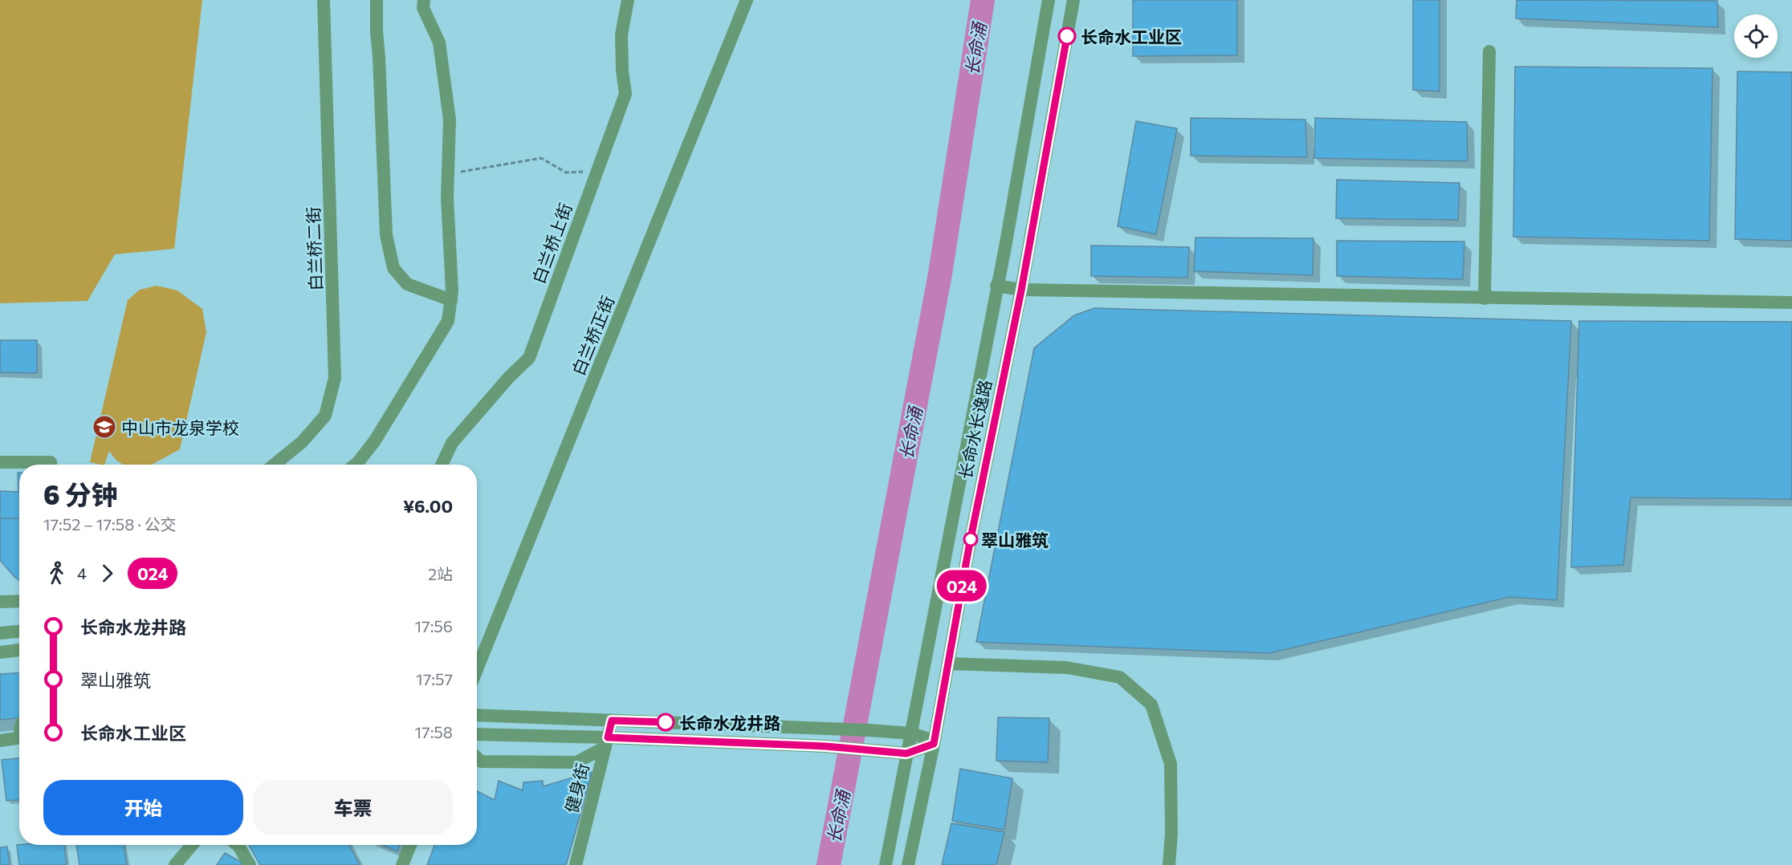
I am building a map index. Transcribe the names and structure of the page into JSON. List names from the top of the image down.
{
  "streets": {
    "street": [
      "白兰桥上街",
      "白兰桥二街",
      "白兰桥正街",
      "长命水长逸路",
      "健身街"
    ]
  },
  "water": ["长命涌"],
  "places": {
    "other": ["长命水工业区", "翠山雅筑", "长命水龙井路"],
    "school or university": ["中山市龙泉学校"]
  },
  "lines": ["bus line 024"],
  "page": {
    "on_map": "024",
    "heading": ["6 分钟", "17:52 – 17:58 · 公交", "¥6.00"],
    "legs": ["4", "024", "2站"],
    "list": [
      {
        "name": "长命水龙井路",
        "value": "17:56"
      },
      {
        "name": "翠山雅筑",
        "value": "17:57"
      },
      {
        "name": "长命水工业区",
        "value": "17:58"
      }
    ],
    "buttons": ["开始", "车票"]
  }
}
